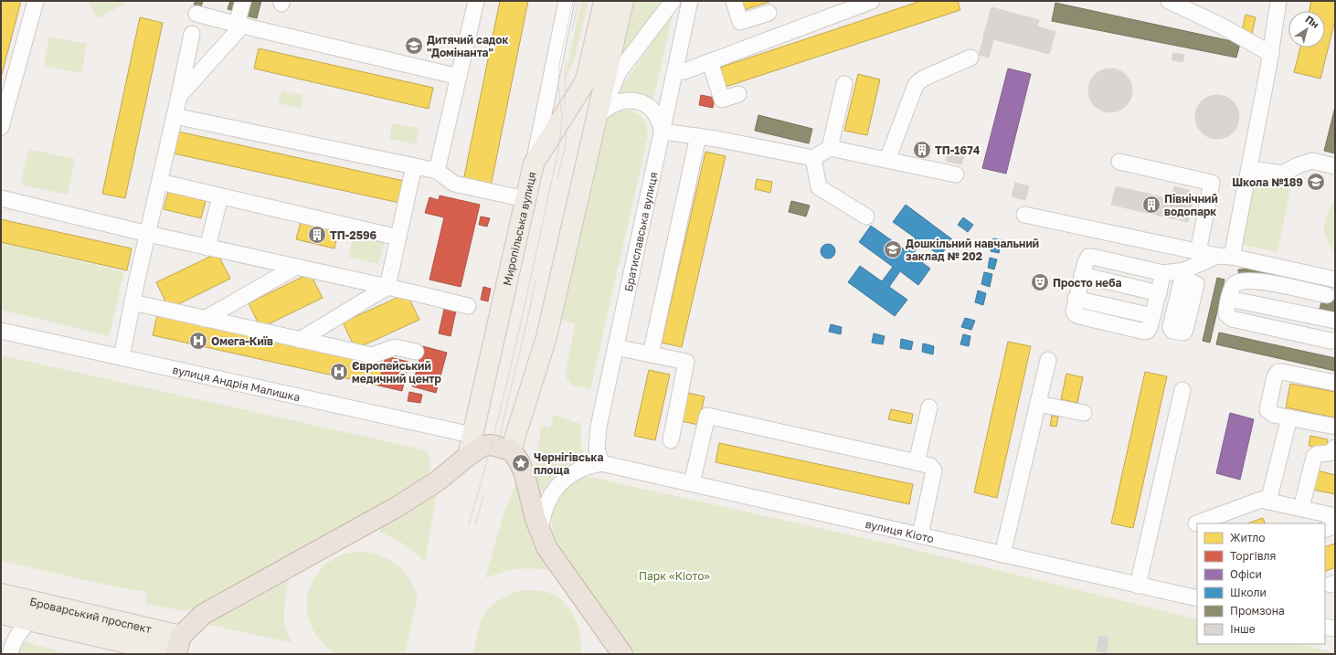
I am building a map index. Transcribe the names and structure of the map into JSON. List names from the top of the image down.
{
  "streets": {
    "main road": ["Миропільська вулиця", "Броварський проспект"],
    "street": ["Братиславська вулиця", "вулиця Андрія Малишка", "вулиця Кіото"]
  },
  "crossings": [
    ["Миропільська вулиця", "вулиця Андрія Малишка"],
    ["Братиславська вулиця", "вулиця Кіото"]
  ],
  "parks": ["Парк «Кіото»"],
  "places": {
    "school or university": ["Дитячий садок \"Домінанта\"", "Школа №189", "Дошкільний навчальний заклад № 202"],
    "building": ["ТП-1674", "Північний водопарк", "ТП-2596"],
    "theatre": ["Просто неба"],
    "hospital": ["Омега-Київ", "Європейський медичний центр"],
    "place": ["Чернігівська площа"]
  },
  "legend": [
    "Житло",
    "Торгівля",
    "Офіси",
    "Школи",
    "Промзона",
    "Інше"
  ],
  "north": "top right"
}
